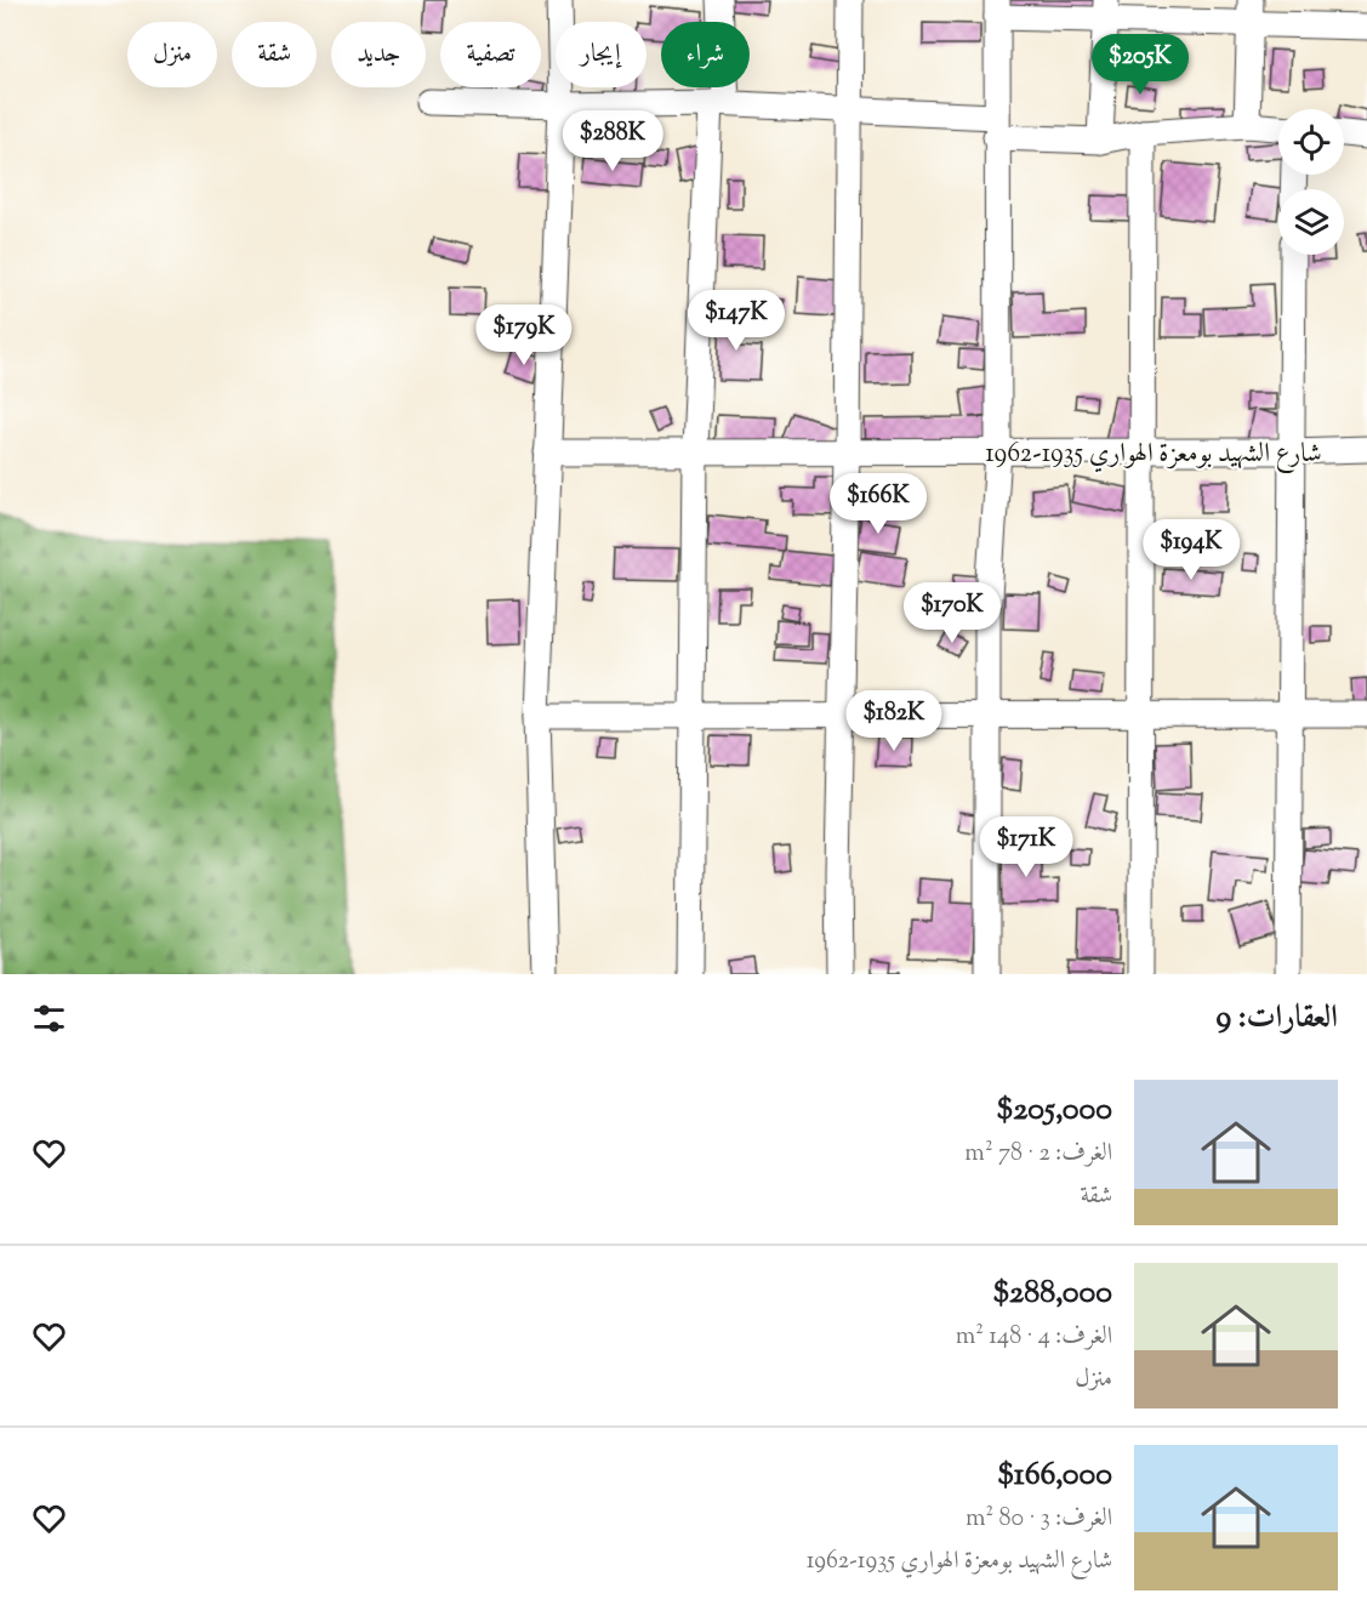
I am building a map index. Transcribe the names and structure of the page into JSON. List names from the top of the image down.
{
  "streets": {
    "street": ["شارع الشهيد بومعزة الهواري 1935-1962"]
  },
  "page": {
    "chip": [
      "شراء",
      "إيجار",
      "تصفية",
      "جديد",
      "شقة",
      "منزل"
    ],
    "price": [
      "$205K",
      "$288K",
      "$147K",
      "$179K",
      "$166K",
      "$194K",
      "$170K",
      "$182K",
      "$171K"
    ],
    "heading": "العقارات: 9",
    "list": [
      {
        "name": "$205,000",
        "note": "الغرف: 2 · 78 m² · شقة"
      },
      {
        "name": "$288,000",
        "note": "الغرف: 4 · 148 m² · منزل"
      },
      {
        "name": "$166,000",
        "note": "الغرف: 3 · 80 m² · شارع الشهيد بومعزة الهواري 1935-1962"
      }
    ]
  }
}
